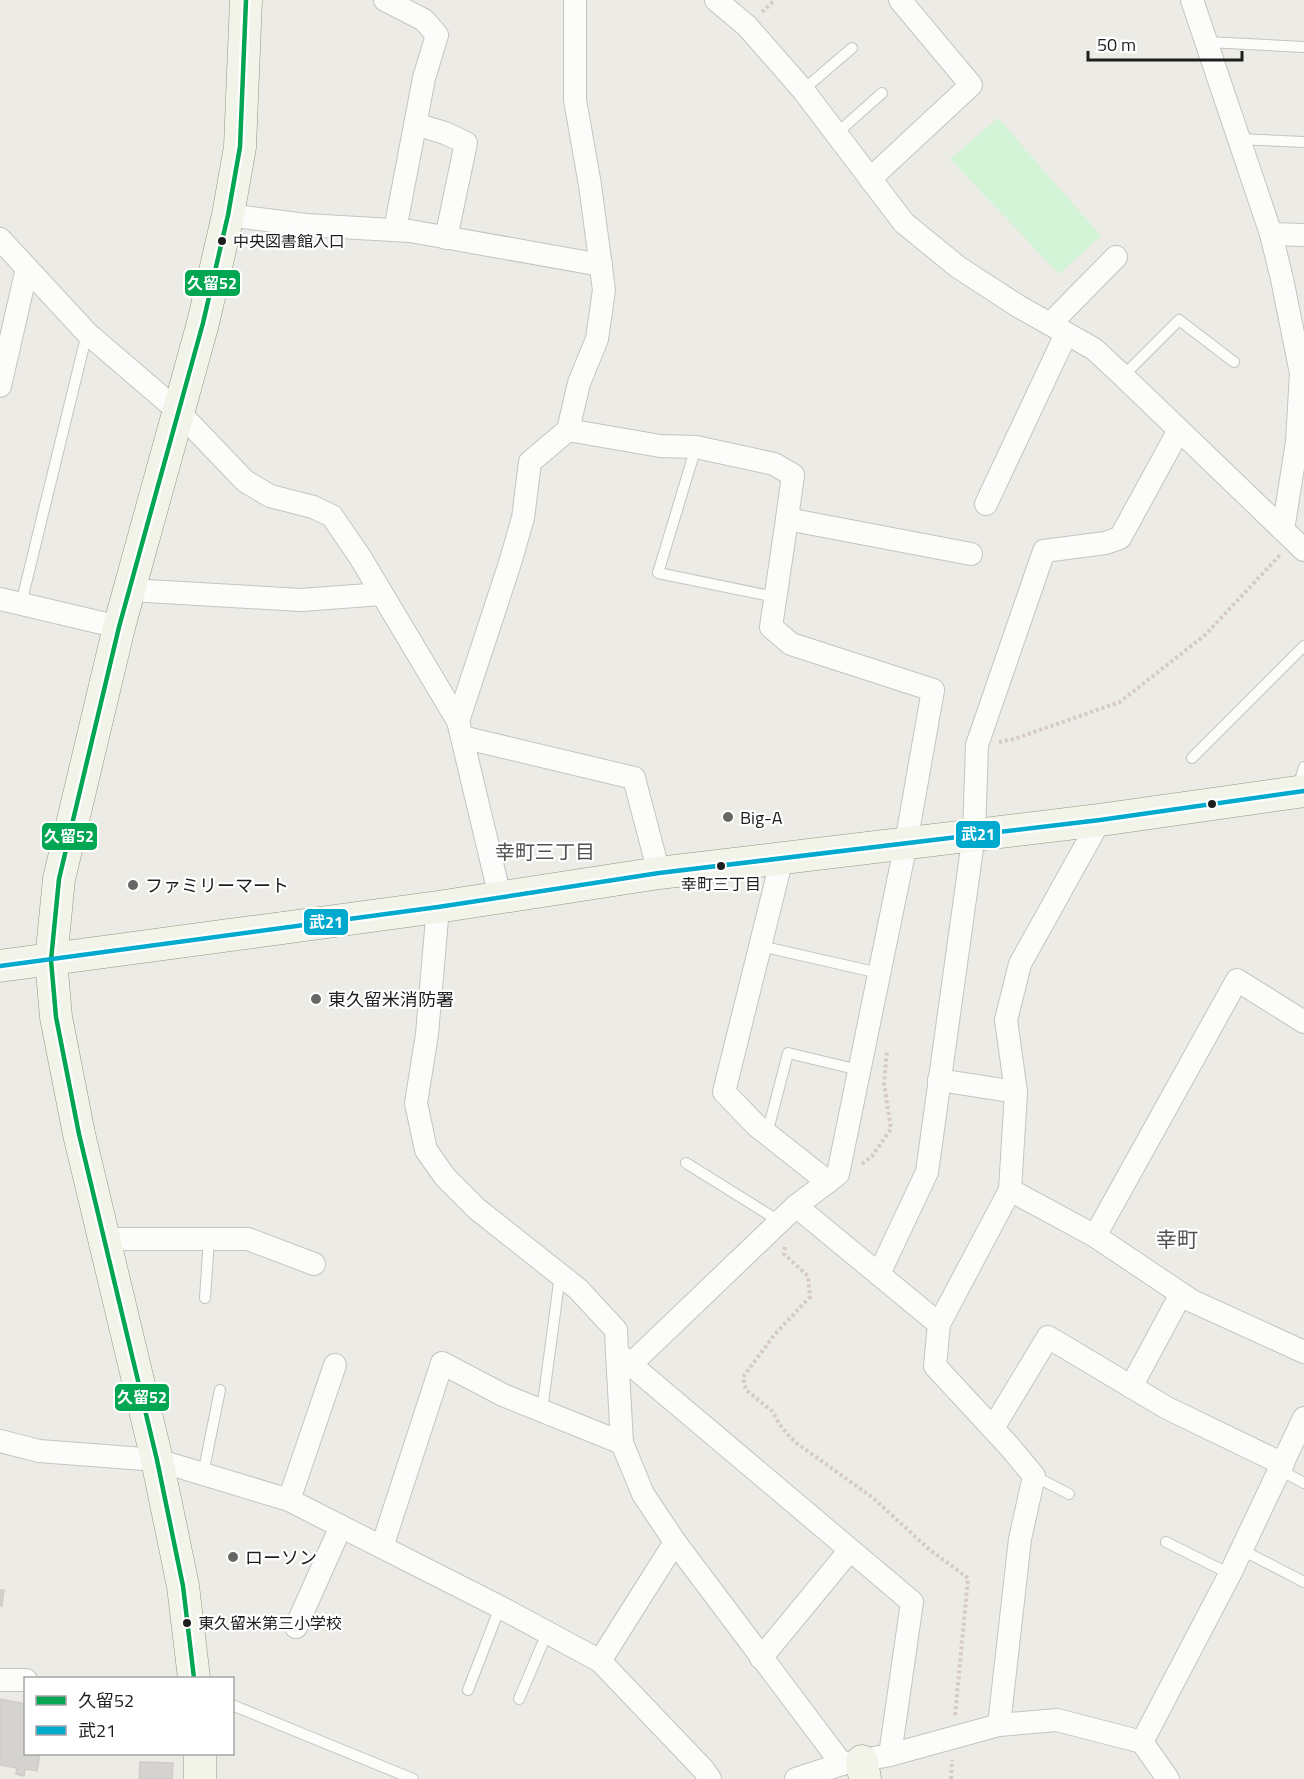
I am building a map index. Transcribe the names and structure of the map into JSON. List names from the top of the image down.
{
  "districts": ["幸町三丁目", "幸町"],
  "places": [
    "中央図書館入口",
    "Big-A",
    "幸町三丁目",
    "ファミリーマート",
    "東久留米消防署",
    "ローソン",
    "東久留米第三小学校"
  ],
  "lines": ["transit line 久留52", "transit line 武21"],
  "legend": ["久留52", "武21"],
  "scale_bar": "50 m"
}
